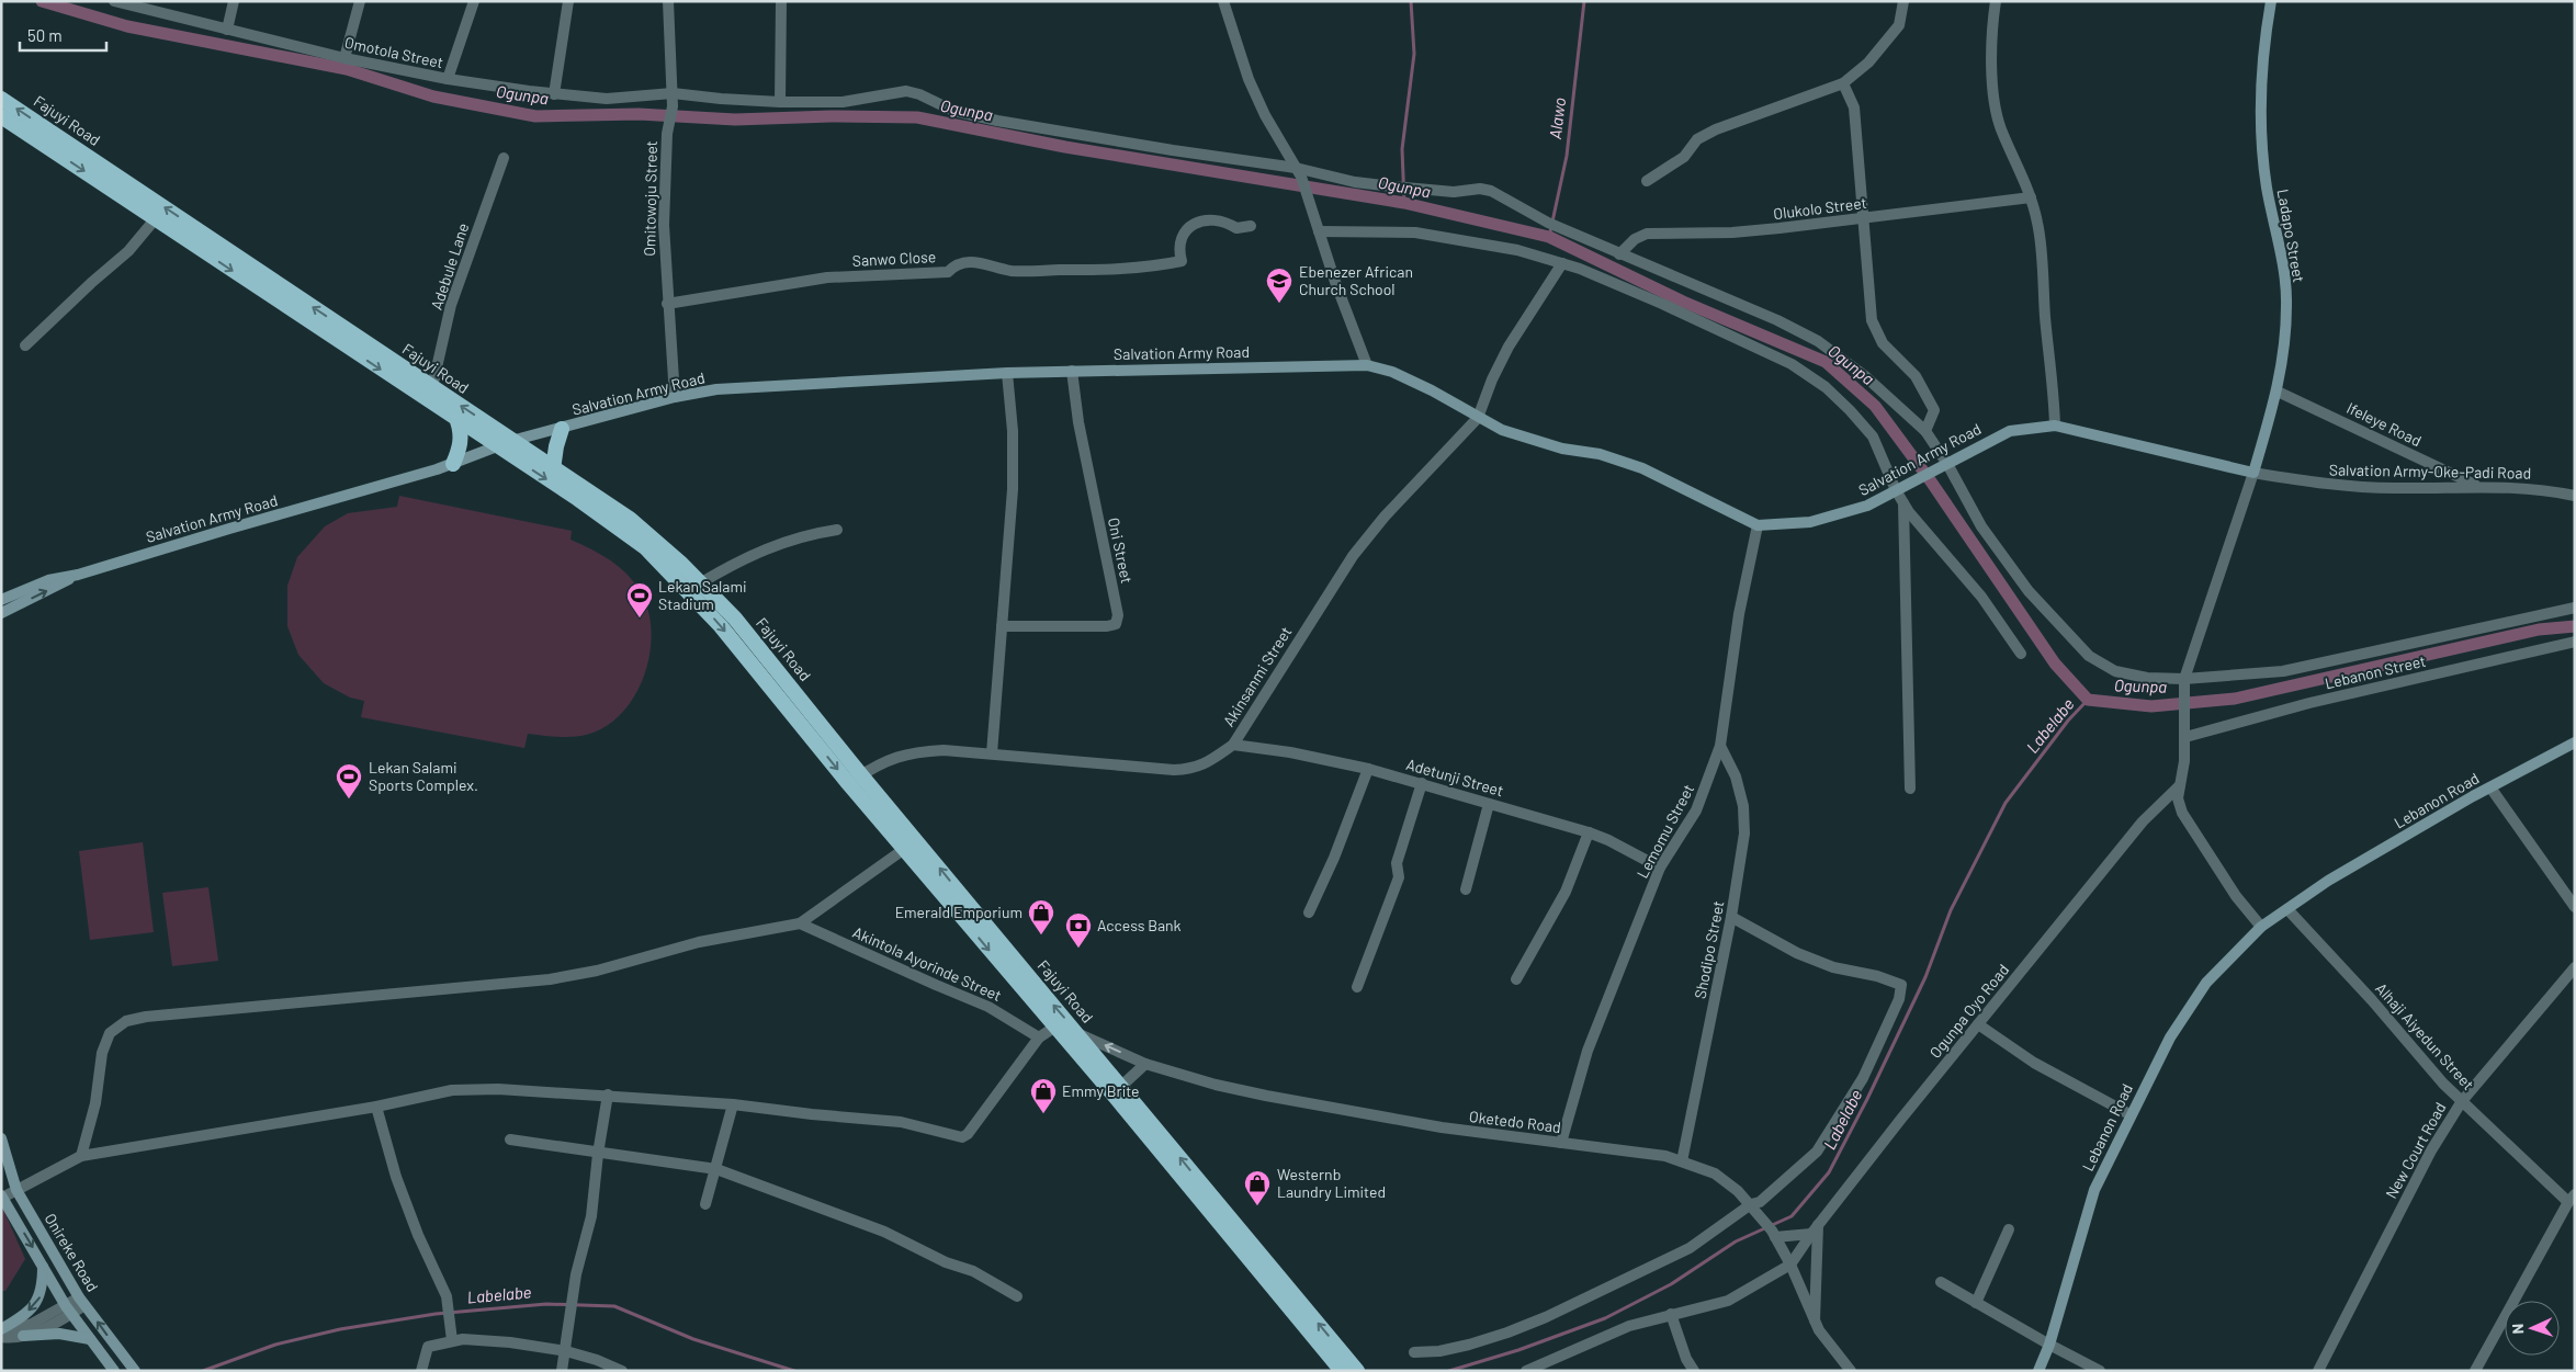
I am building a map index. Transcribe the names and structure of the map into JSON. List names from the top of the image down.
{
  "streets": {
    "highway": ["Fajuyi Road"],
    "main road": [
      "Ladapo Street",
      "Salvation Army Road",
      "Lebanon Road",
      "Onireke Road"
    ],
    "street": [
      "Omotola Street",
      "Omitowoju Street",
      "Olukolo Street",
      "Sanwo Close",
      "Adebule Lane",
      "Ifeleye Road",
      "Salvation Army-Oke-Padi Road",
      "Oni Street",
      "Lebanon Street",
      "Akinsanmi Street",
      "Adetunji Street",
      "Lemomu Street",
      "Shodipo Street",
      "Akintola Ayorinde Street",
      "Ogunpa Oyo Road",
      "Alhaji Aiyedun Street",
      "Oketedo Road",
      "New Court Road"
    ]
  },
  "crossings": [
    ["Omotola Street", "Omitowoju Street"],
    ["Omotola Street", "Olukolo Street"],
    ["Omotola Street", "Salvation Army Road"],
    ["Fajuyi Road", "Adebule Lane"],
    ["Fajuyi Road", "Salvation Army Road"],
    ["Fajuyi Road", "Akinsanmi Street"],
    ["Fajuyi Road", "Oketedo Road"],
    ["Omitowoju Street", "Sanwo Close"],
    ["Omitowoju Street", "Salvation Army Road"],
    ["Ladapo Street", "Salvation Army Road"],
    ["Ladapo Street", "Ifeleye Road"],
    ["Ladapo Street", "Salvation Army-Oke-Padi Road"],
    ["Salvation Army Road", "Salvation Army-Oke-Padi Road"],
    ["Salvation Army Road", "Oni Street"],
    ["Salvation Army Road", "Akinsanmi Street"],
    ["Salvation Army Road", "Lemomu Street"],
    ["Ifeleye Road", "Salvation Army-Oke-Padi Road"],
    ["Akinsanmi Street", "Adetunji Street"],
    ["Adetunji Street", "Lemomu Street"],
    ["Lebanon Road", "Alhaji Aiyedun Street"],
    ["Lemomu Street", "Shodipo Street"],
    ["Lemomu Street", "Oketedo Road"],
    ["Shodipo Street", "Oketedo Road"],
    ["Ogunpa Oyo Road", "Oketedo Road"],
    ["Alhaji Aiyedun Street", "New Court Road"]
  ],
  "water": ["Ogunpa", "Alawo", "Labelabe"],
  "places": {
    "school or university": ["Ebenezer African Church School"],
    "sports": ["Lekan Salami Stadium", "Lekan Salami Sports Complex."],
    "shop": ["Emerald Emporium", "Emmy Brite", "Westernb Laundry Limited"],
    "bank": ["Access Bank"]
  },
  "scale_bar": "50 m",
  "north": "left"
}
